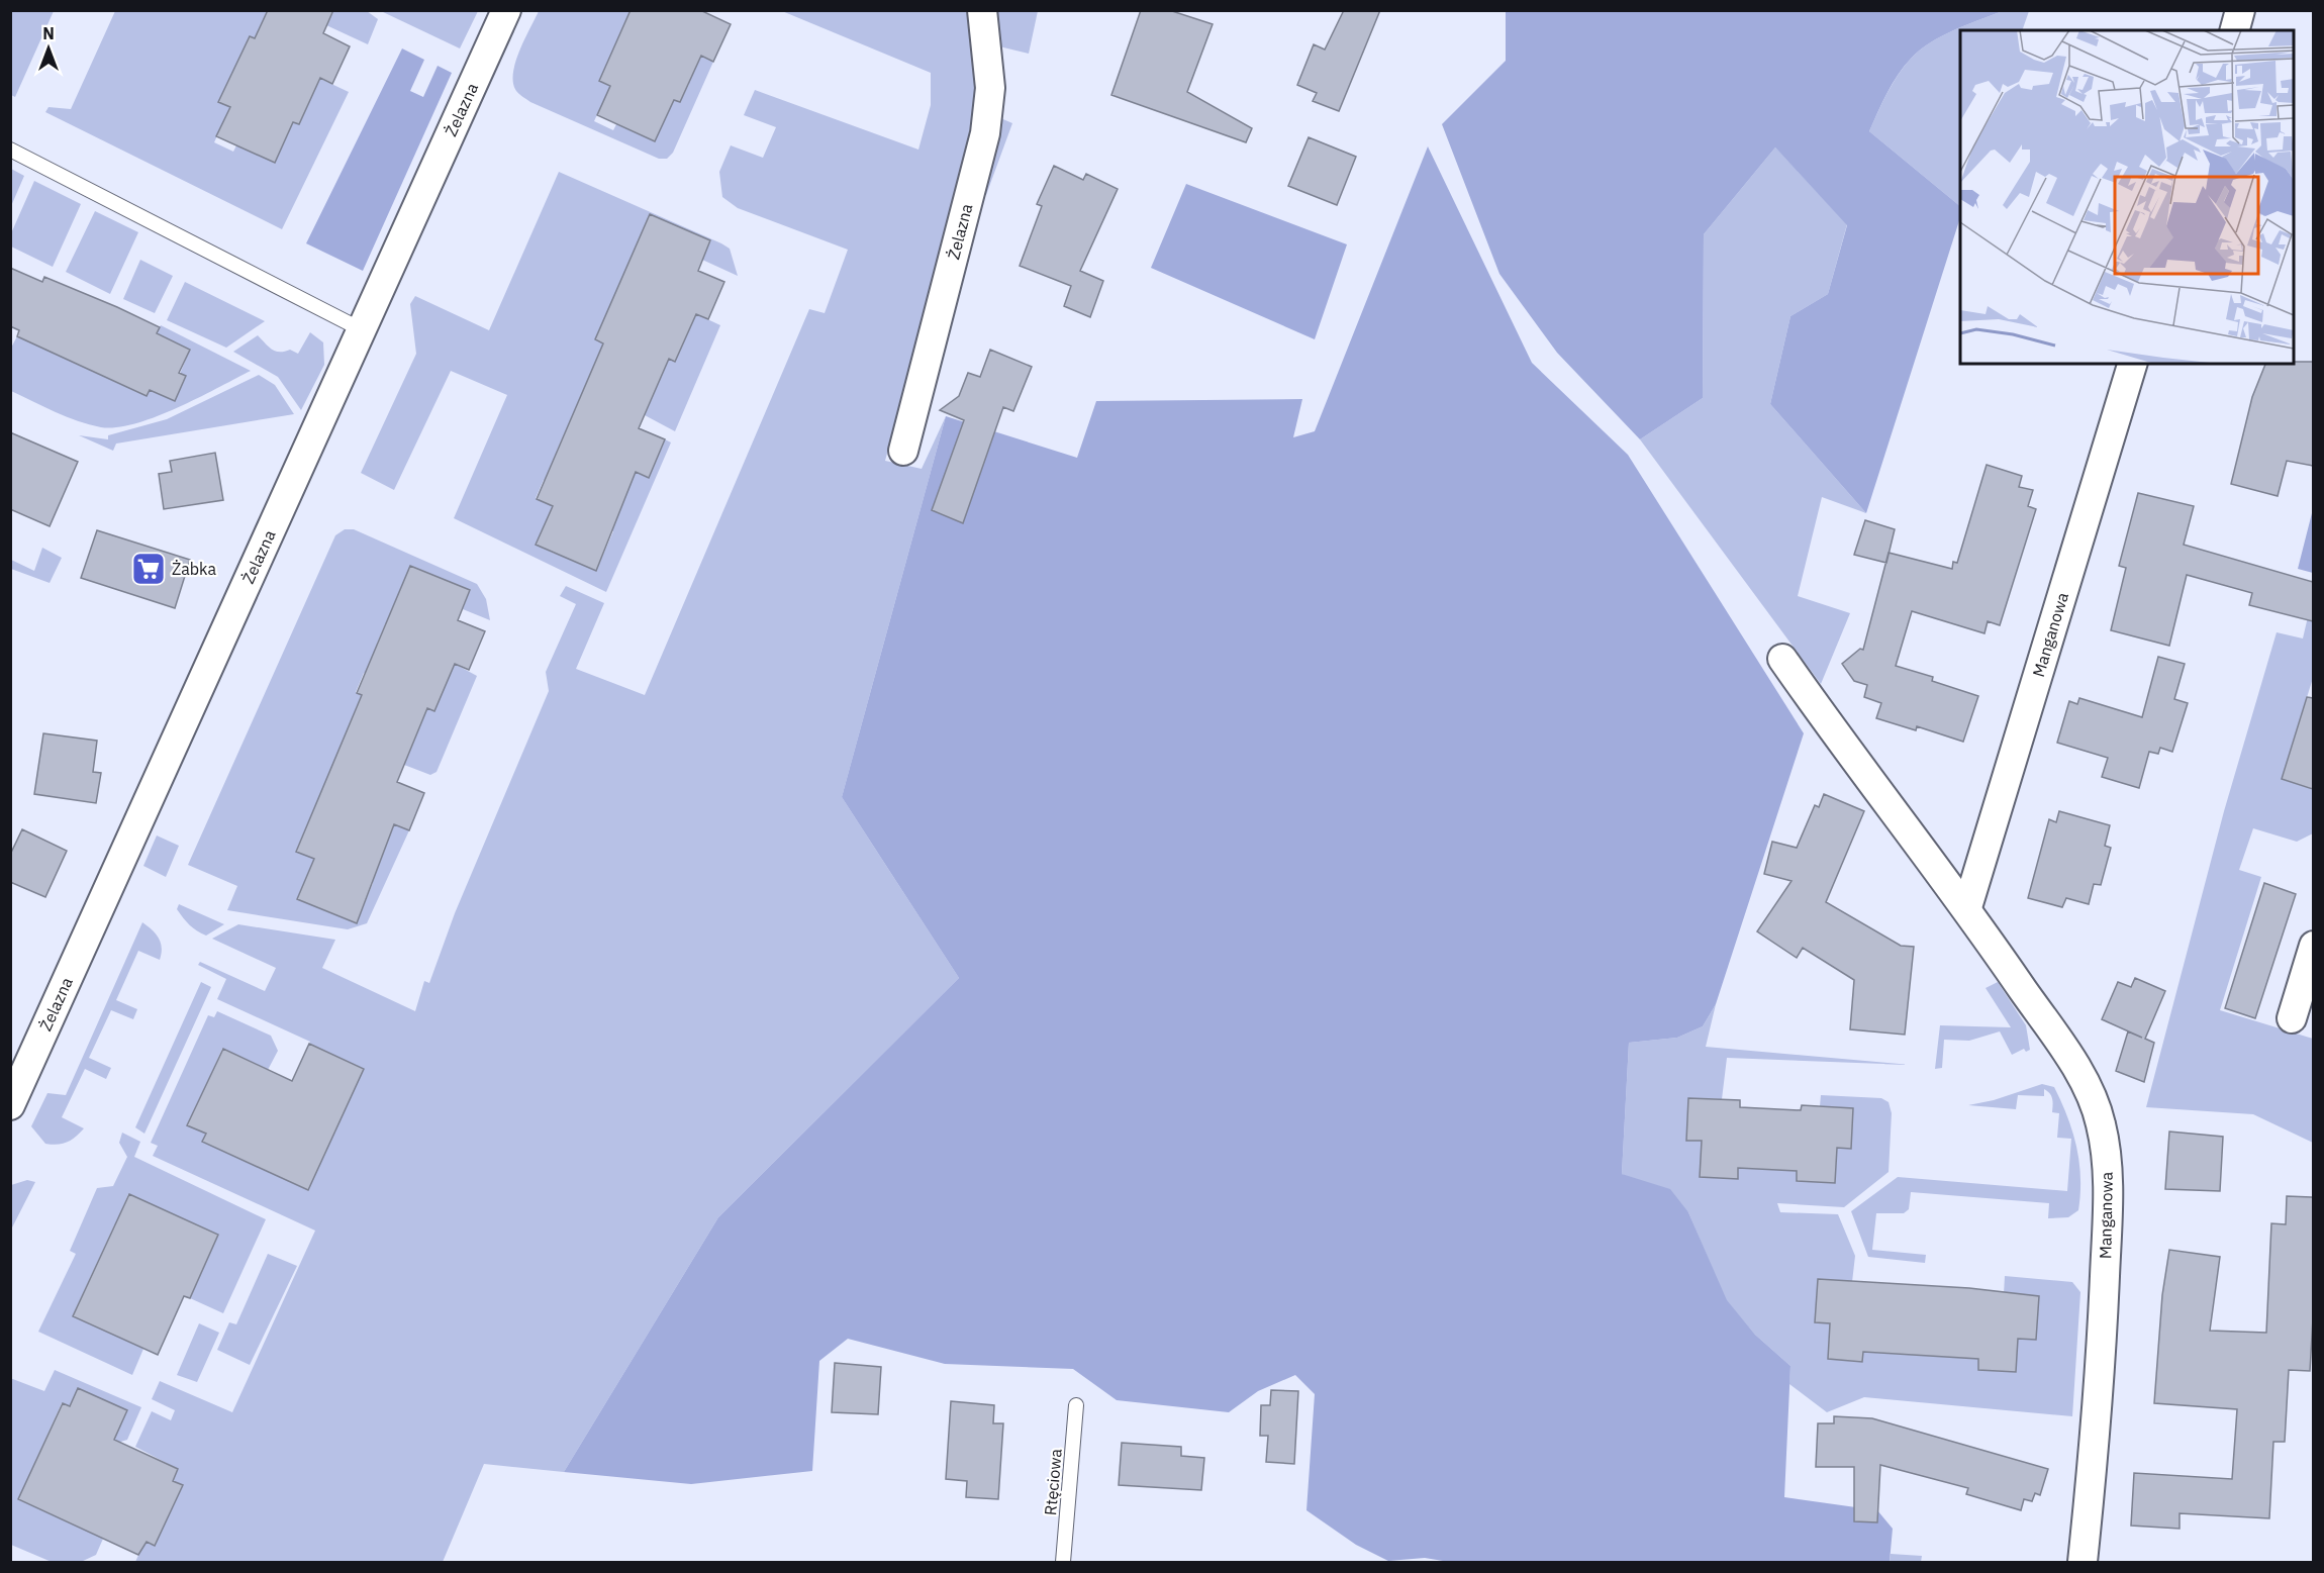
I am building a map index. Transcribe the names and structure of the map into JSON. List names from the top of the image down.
{
  "streets": {
    "street": ["Żelazna", "Manganowa"],
    "lane": ["Rtęciowa"]
  },
  "places": {
    "supermarket": ["Żabka"]
  },
  "north": "top"
}
